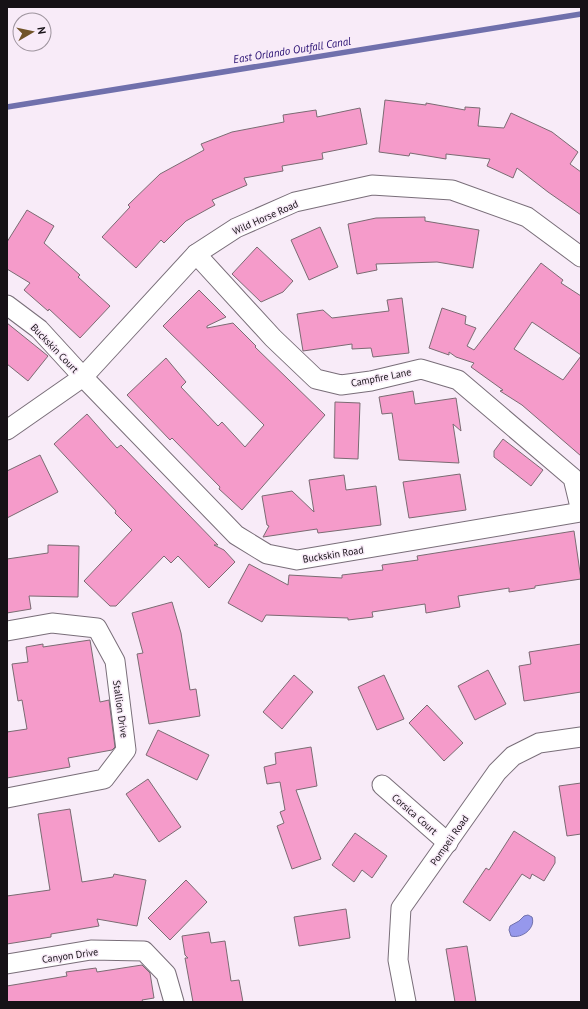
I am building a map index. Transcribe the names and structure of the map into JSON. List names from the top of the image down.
{
  "streets": {
    "street": [
      "Wild Horse Road",
      "Buckskin Court",
      "Campfire Lane",
      "Buckskin Road",
      "Stallion Drive",
      "Corsica Court",
      "Pompeii Road",
      "Canyon Drive"
    ]
  },
  "crossings": [
    ["Wild Horse Road", "Buckskin Court"],
    ["Wild Horse Road", "Campfire Lane"],
    ["Wild Horse Road", "Buckskin Road"],
    ["Buckskin Court", "Buckskin Road"],
    ["Campfire Lane", "Buckskin Road"],
    ["Corsica Court", "Pompeii Road"]
  ],
  "water": ["East Orlando Outfall Canal"],
  "north": "right"
}
